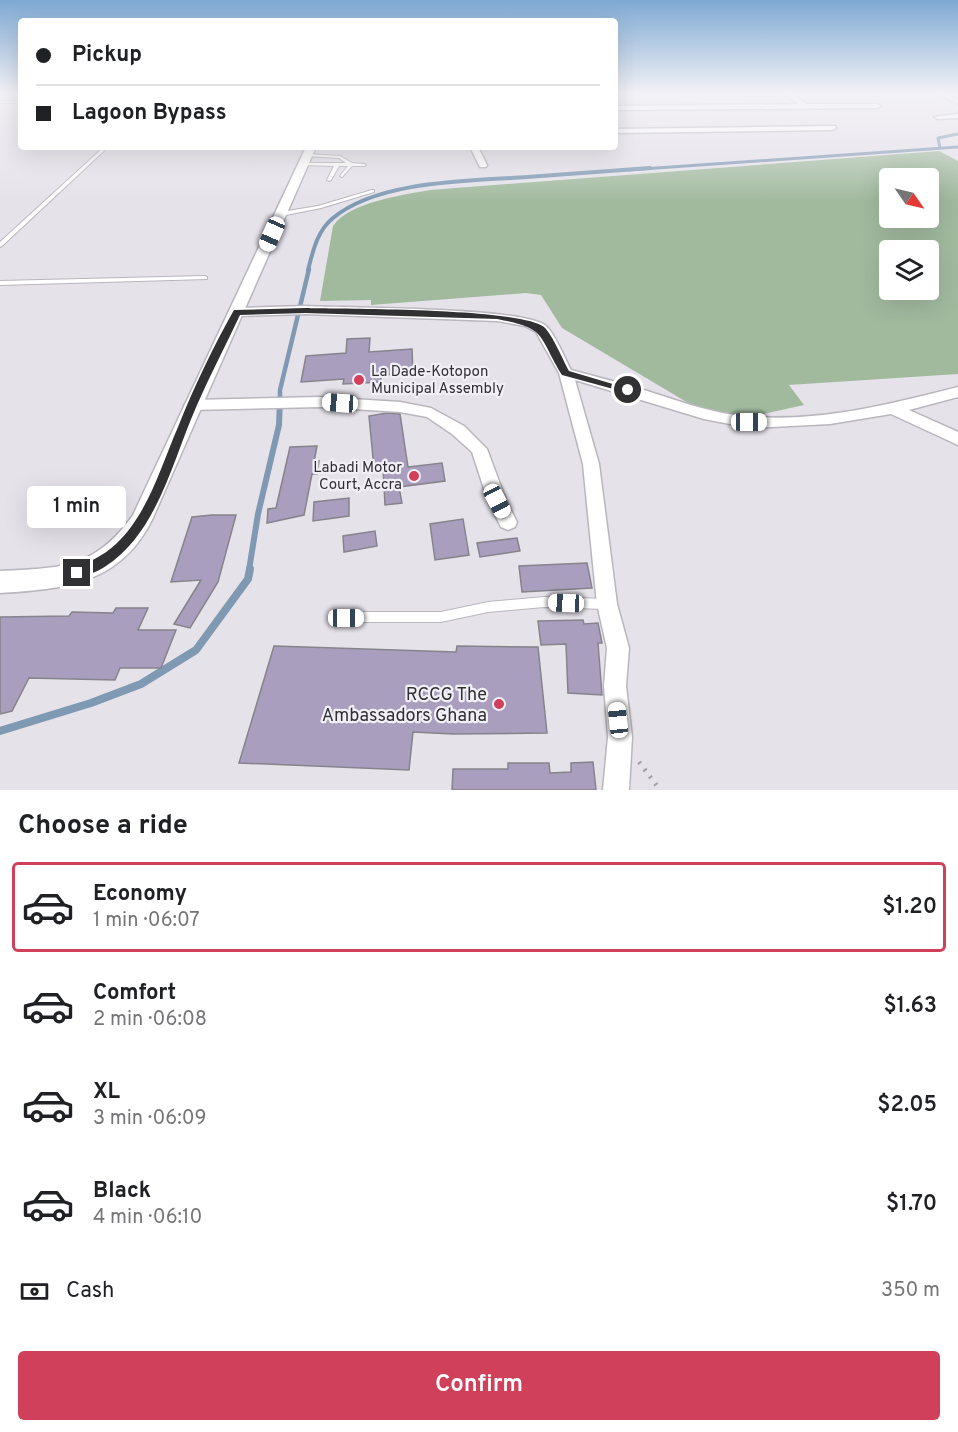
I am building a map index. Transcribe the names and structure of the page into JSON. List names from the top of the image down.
{
  "places": ["La Dade-Kotopon Municipal Assembly", "Labadi Motor Court, Accra", "RCCG The Ambassadors Ghana"],
  "north": "bottom right",
  "page": {
    "banner": ["Pickup", "Lagoon Bypass"],
    "bubble": "1 min",
    "heading": "Choose a ride",
    "list": [
      {
        "name": "Economy",
        "note": "1 min · 06:07",
        "value": "$1.20"
      },
      {
        "name": "Comfort",
        "note": "2 min · 06:08",
        "value": "$1.63"
      },
      {
        "name": "XL",
        "note": "3 min · 06:09",
        "value": "$2.05"
      },
      {
        "name": "Black",
        "note": "4 min · 06:10",
        "value": "$1.70"
      }
    ],
    "pay": ["Cash", "350 m"],
    "buttons": "Confirm"
  }
}
